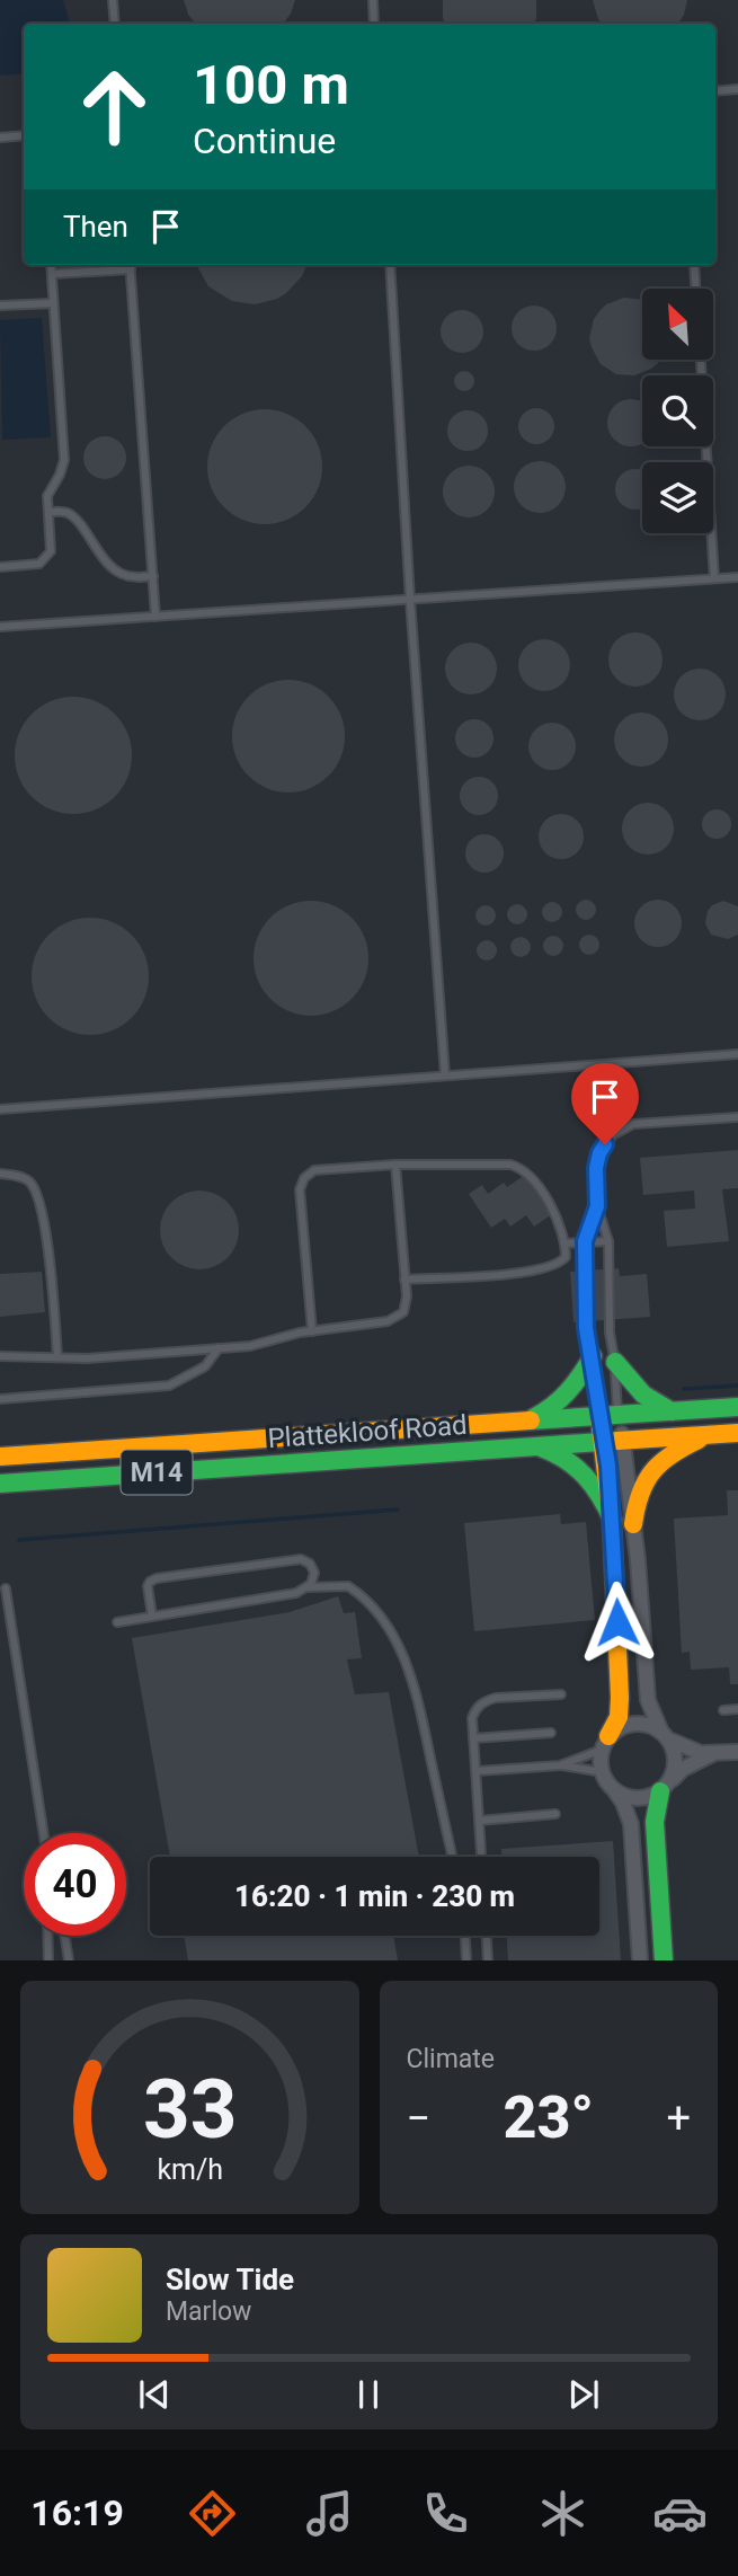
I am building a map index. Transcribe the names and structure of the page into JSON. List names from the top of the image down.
{
  "streets": {
    "main road": ["Plattekloof Road", "M14"]
  },
  "north": "top left",
  "page": {
    "turn": ["100 m", "Continue"],
    "then": "Then",
    "limit": "40",
    "trip": "16:20 · 1 min · 230 m",
    "tile": "Climate",
    "heat": ["−", "23°", "+"],
    "song": ["Slow Tide", "Marlow"],
    "tabs": "16:19",
    "gauge": ["33", "km/h"]
  }
}
